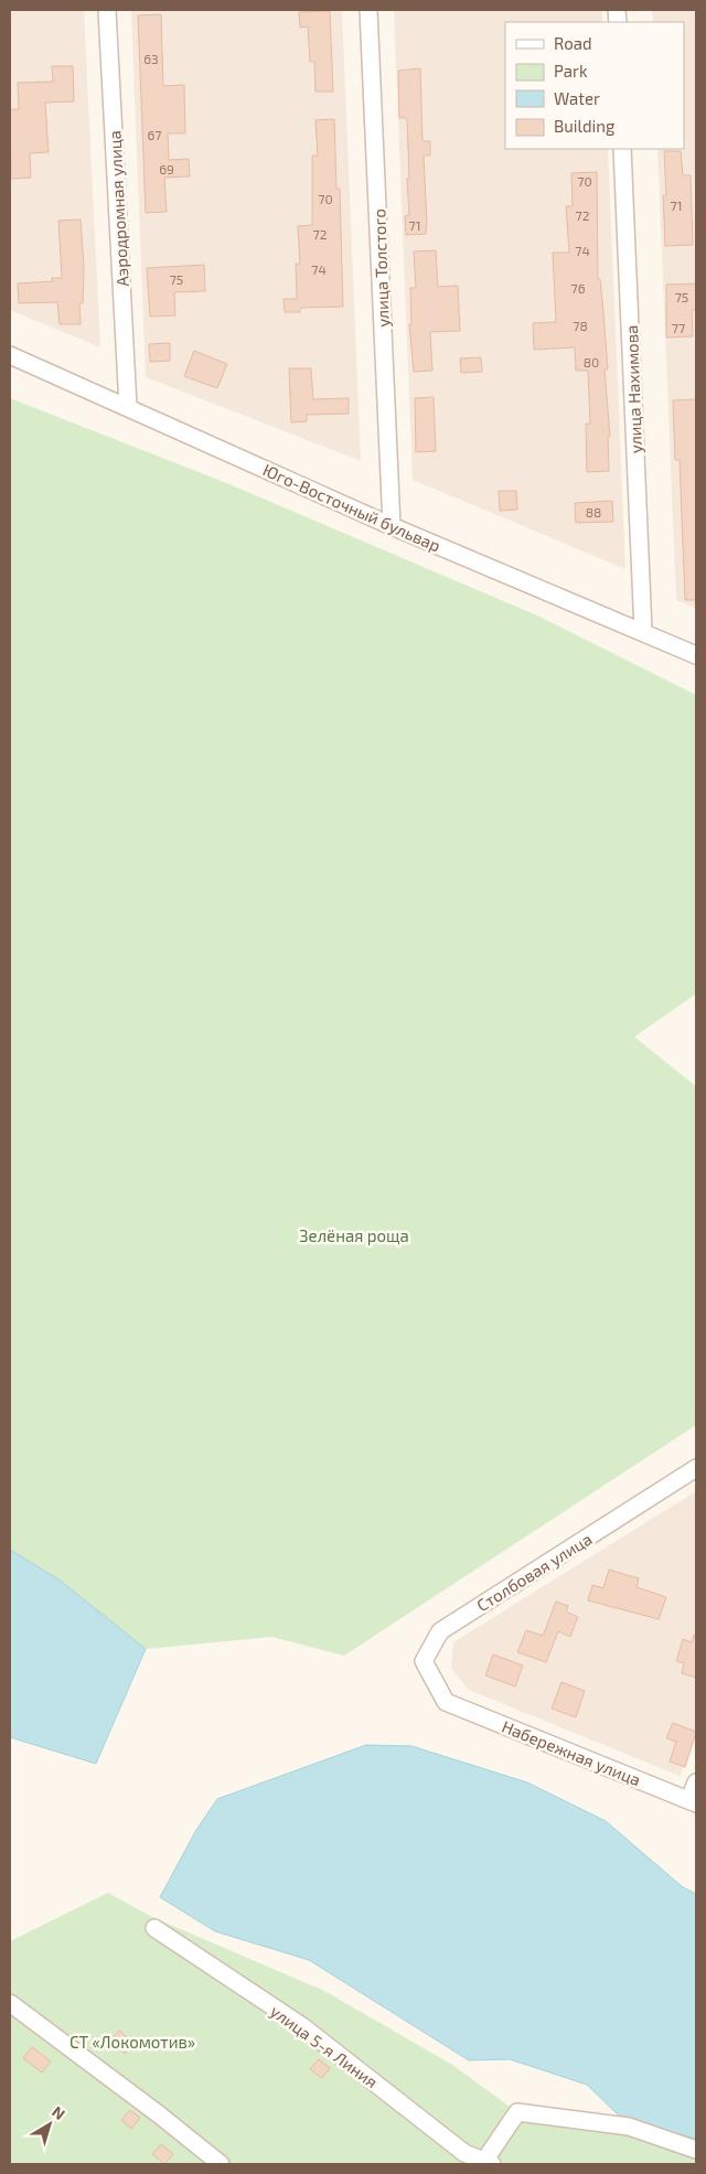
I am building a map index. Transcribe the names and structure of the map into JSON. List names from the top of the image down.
{
  "streets": {
    "street": [
      "Аэродромная улица",
      "улица Толстого",
      "улица Нахимова",
      "Юго-Восточный бульвар",
      "Столбовая улица",
      "Набережная улица",
      "улица 5-я Линия"
    ]
  },
  "crossings": [
    ["Аэродромная улица", "Юго-Восточный бульвар"],
    ["улица Толстого", "Юго-Восточный бульвар"],
    ["улица Нахимова", "Юго-Восточный бульвар"],
    ["Столбовая улица", "Набережная улица"]
  ],
  "parks": ["Зелёная роща", "СТ «Локомотив»"],
  "house_numbers": [
    "63",
    "67",
    "69",
    "70",
    "70",
    "71",
    "72",
    "71",
    "72",
    "74",
    "74",
    "75",
    "76",
    "75",
    "78",
    "77",
    "80",
    "88"
  ],
  "legend": [
    "Road",
    "Park",
    "Water",
    "Building"
  ],
  "north": "top right"
}
